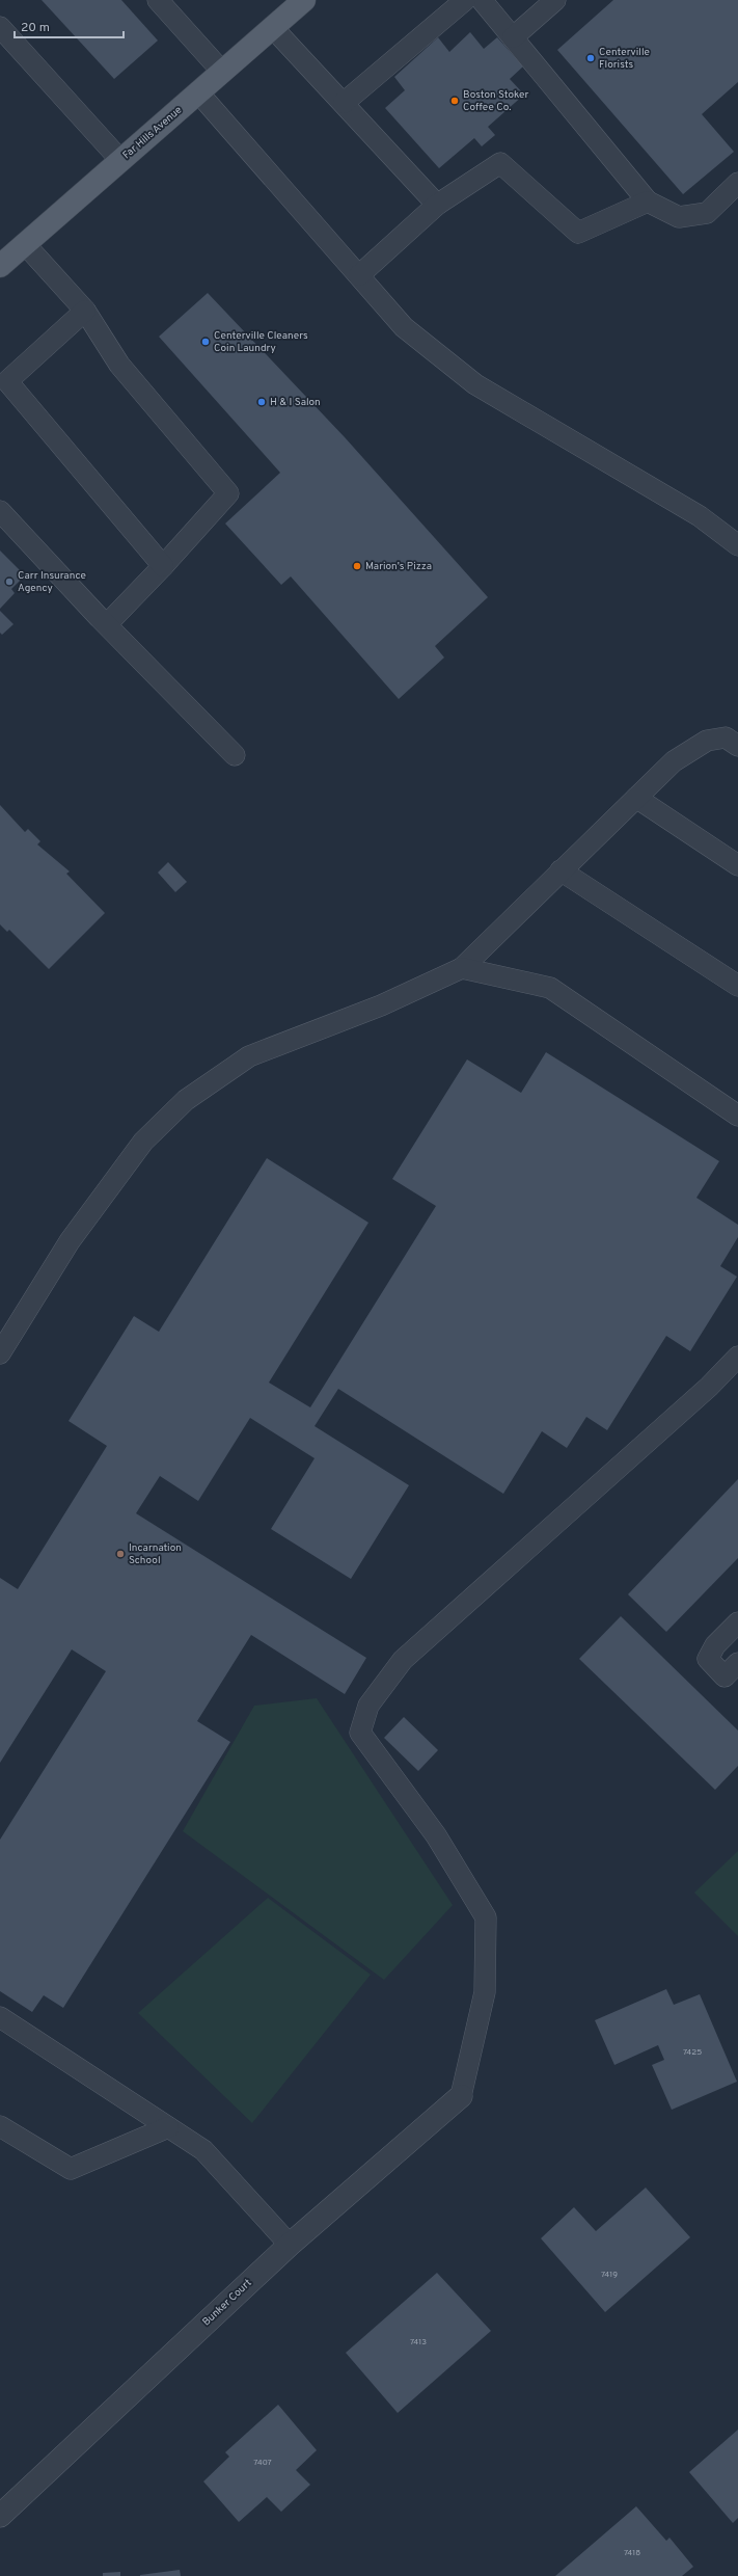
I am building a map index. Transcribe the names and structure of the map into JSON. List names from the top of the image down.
{
  "streets": {
    "main road": ["Far Hills Avenue"],
    "street": ["Bunker Court"]
  },
  "places": [
    "Centerville Florists",
    "Boston Stoker Coffee Co.",
    "Centerville Cleaners Coin Laundry",
    "H & I Salon",
    "Marion's Pizza",
    "Carr Insurance Agency",
    "Incarnation School"
  ],
  "house_numbers": [
    "7425",
    "7419",
    "7413",
    "7407",
    "7418"
  ],
  "scale_bar": "20 m"
}
